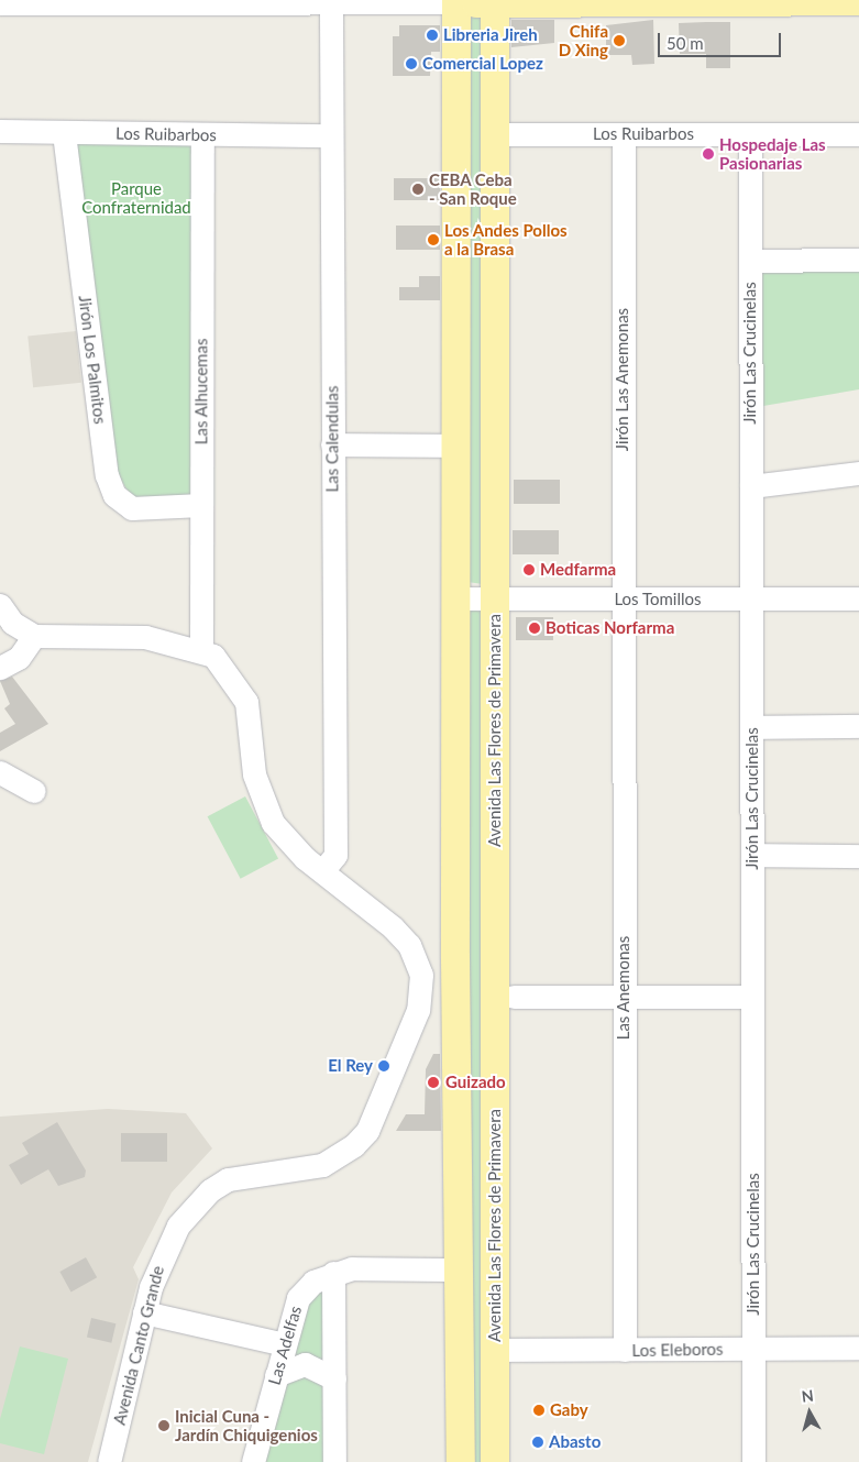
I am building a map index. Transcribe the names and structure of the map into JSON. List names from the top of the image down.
{
  "streets": {
    "main road": ["Avenida Las Flores de Primavera"],
    "street": [
      "Los Ruibarbos",
      "Jirón Las Crucinelas",
      "Jirón Los Palmitos",
      "Jirón Las Anemonas",
      "Las Alhucemas",
      "Las Calendulas",
      "Los Tomillos",
      "Las Anemonas",
      "Avenida Canto Grande",
      "Las Adelfas",
      "Los Eleboros"
    ]
  },
  "crossings": [
    ["Los Ruibarbos", "Jirón Las Crucinelas"],
    ["Los Ruibarbos", "Jirón Los Palmitos"],
    ["Los Ruibarbos", "Jirón Las Anemonas"],
    ["Los Ruibarbos", "Las Alhucemas"],
    ["Los Ruibarbos", "Las Calendulas"],
    ["Los Ruibarbos", "Avenida Las Flores de Primavera"],
    ["Jirón Las Crucinelas", "Los Tomillos"],
    ["Jirón Las Crucinelas", "Los Eleboros"],
    ["Jirón Los Palmitos", "Las Alhucemas"],
    ["Jirón Las Anemonas", "Los Tomillos"],
    ["Jirón Las Anemonas", "Las Anemonas"],
    ["Las Alhucemas", "Avenida Canto Grande"],
    ["Las Calendulas", "Avenida Canto Grande"],
    ["Los Tomillos", "Avenida Las Flores de Primavera"],
    ["Avenida Las Flores de Primavera", "Los Eleboros"],
    ["Las Anemonas", "Los Eleboros"]
  ],
  "parks": ["Parque Confraternidad"],
  "places": [
    "Libreria Jireh",
    "Chifa D Xing",
    "Comercial Lopez",
    "Hospedaje Las Pasionarias",
    "CEBA Ceba - San Roque",
    "Los Andes Pollos a la Brasa",
    "Medfarma",
    "Boticas Norfarma",
    "El Rey",
    "Guizado",
    "Gaby",
    "Inicial Cuna - Jardín Chiquigenios",
    "Abasto"
  ],
  "scale_bar": "50 m",
  "north": "top"
}
